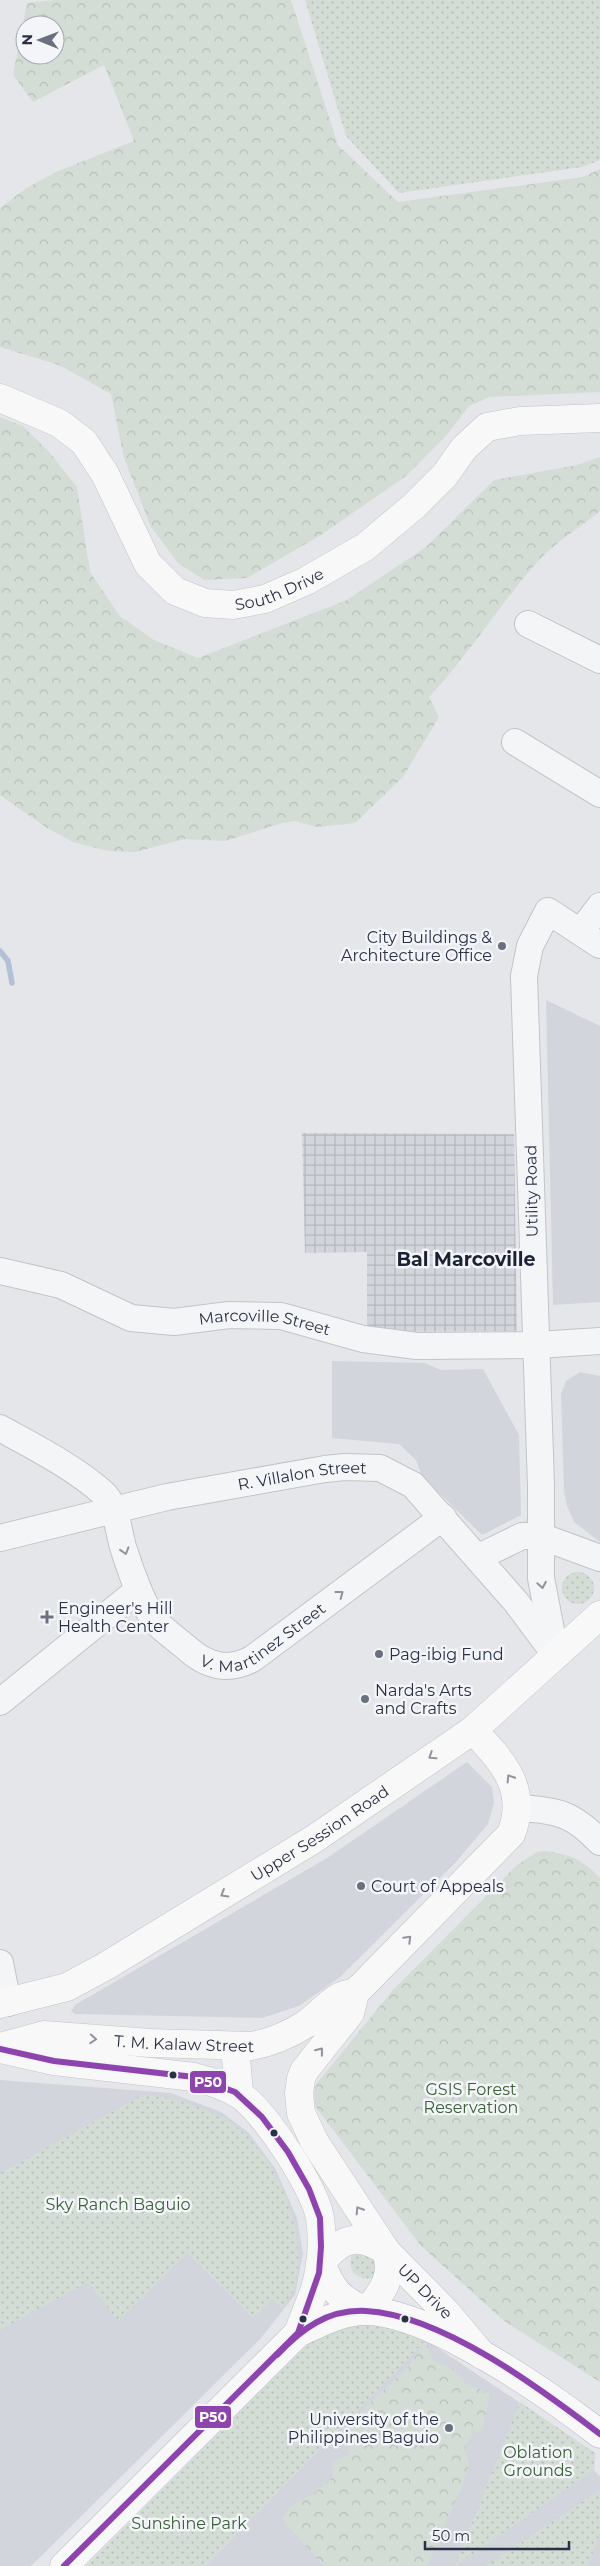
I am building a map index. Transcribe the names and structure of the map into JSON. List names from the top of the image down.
{
  "streets": {
    "main road": [
      "South Drive",
      "Upper Session Road",
      "T. M. Kalaw Street",
      "UP Drive"
    ],
    "street": [
      "Utility Road",
      "Marcoville Street",
      "R. Villalon Street",
      "V. Martinez Street"
    ]
  },
  "crossings": [
    ["Utility Road", "Marcoville Street"],
    ["Utility Road", "R. Villalon Street"],
    ["Utility Road", "Upper Session Road"],
    ["R. Villalon Street", "V. Martinez Street"],
    ["R. Villalon Street", "Upper Session Road"],
    ["T. M. Kalaw Street", "UP Drive"]
  ],
  "one_way": ["Upper Session Road"],
  "districts": ["Bal Marcoville"],
  "parks": [
    "GSIS Forest Reservation",
    "Sky Ranch Baguio",
    "Oblation Grounds",
    "Sunshine Park"
  ],
  "places": {
    "other": [
      "City Buildings & Architecture Office",
      "Pag-ibig Fund",
      "Narda's Arts and Crafts",
      "Court of Appeals",
      "University of the Philippines Baguio"
    ],
    "health": ["Engineer's Hill Health Center"]
  },
  "lines": ["transit line P50"],
  "scale_bar": "50 m",
  "north": "left"
}
